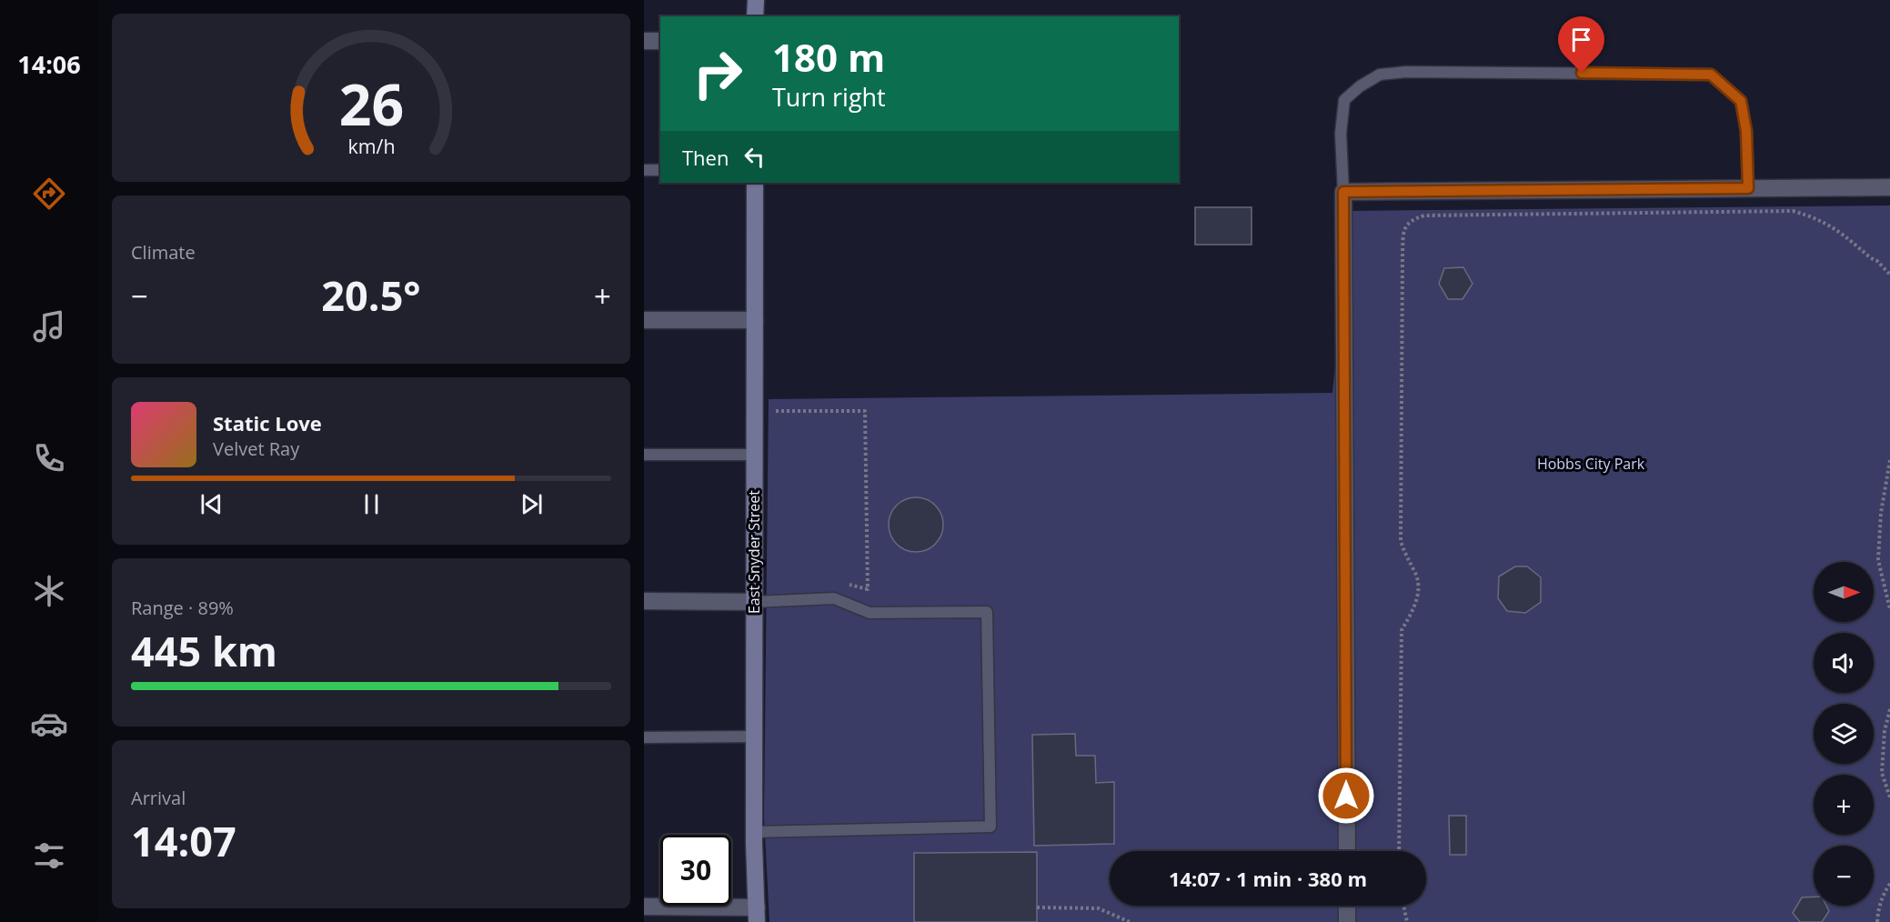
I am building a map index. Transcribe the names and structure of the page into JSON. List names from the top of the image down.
{
  "streets": {
    "street": ["East Snyder Street"]
  },
  "parks": ["Hobbs City Park"],
  "north": "right",
  "page": {
    "tabs": "14:06",
    "turn": ["180 m", "Turn right"],
    "then": "Then",
    "tile": [
      "Climate",
      ["Range · 89%", "445 km"],
      ["Arrival", "14:07"]
    ],
    "heat": ["−", "20.5°", "+"],
    "song": ["Static Love", "Velvet Ray"],
    "map_buttons": ["+", "−"],
    "limit": "30",
    "trip": "14:07 · 1 min · 380 m",
    "gauge": ["26", "km/h"]
  }
}
